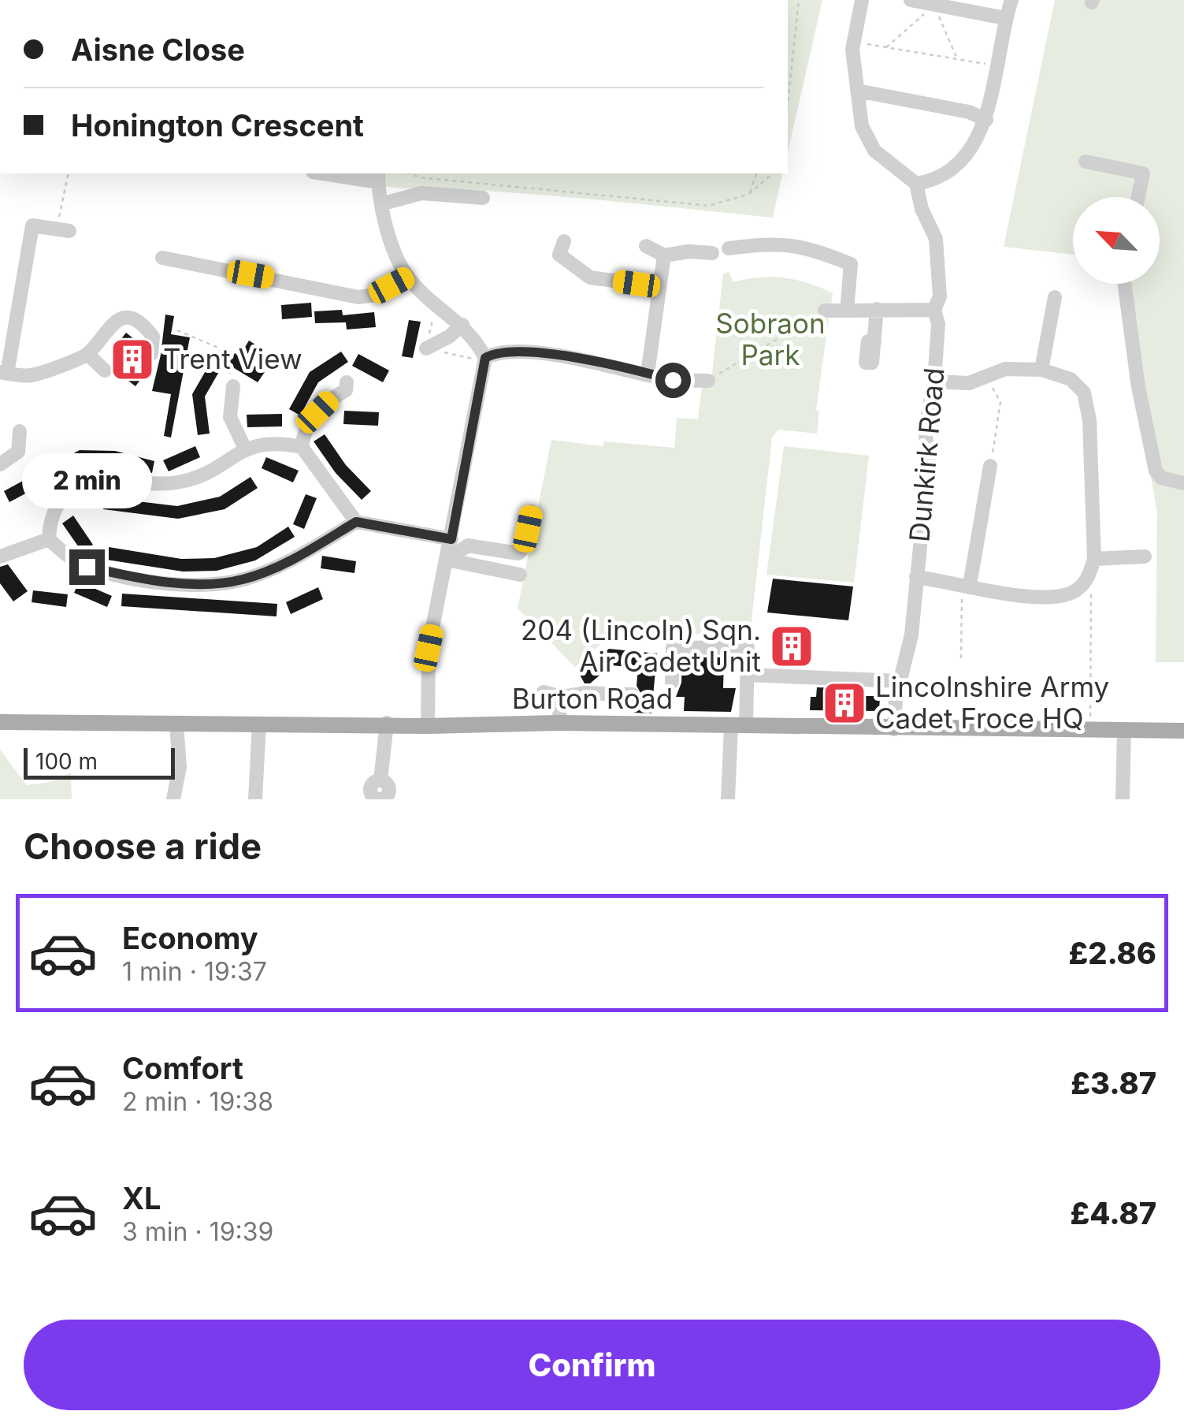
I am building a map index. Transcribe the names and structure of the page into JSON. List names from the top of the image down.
{
  "streets": {
    "main road": ["Burton Road"],
    "street": ["Dunkirk Road"]
  },
  "crossings": [
    ["Dunkirk Road", "Burton Road"]
  ],
  "parks": ["Sobraon Park"],
  "places": {
    "building": ["Trent View", "204 (Lincoln) Sqn. Air Cadet Unit", "Lincolnshire Army Cadet Froce HQ"]
  },
  "scale_bar": "100 m",
  "north": "top left",
  "page": {
    "banner": ["Aisne Close", "Honington Crescent"],
    "bubble": "2 min",
    "scale": "100 m",
    "heading": "Choose a ride",
    "list": [
      {
        "name": "Economy",
        "note": "1 min · 19:37",
        "value": "£2.86"
      },
      {
        "name": "Comfort",
        "note": "2 min · 19:38",
        "value": "£3.87"
      },
      {
        "name": "XL",
        "note": "3 min · 19:39",
        "value": "£4.87"
      }
    ],
    "buttons": "Confirm"
  }
}
